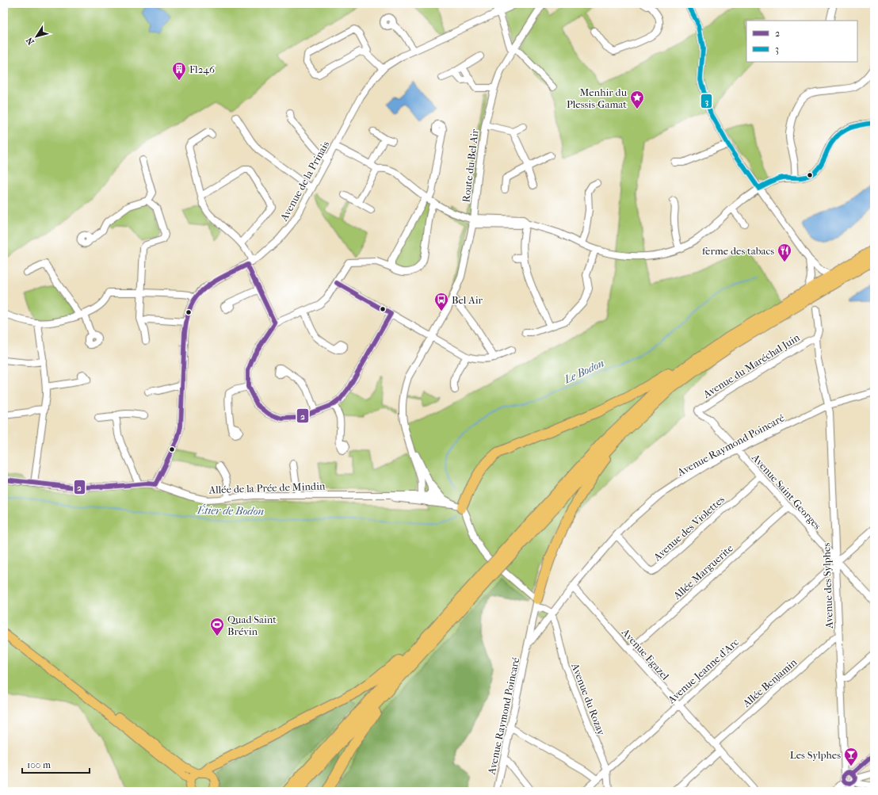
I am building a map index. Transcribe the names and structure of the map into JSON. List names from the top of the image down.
{
  "streets": {
    "street": [
      "Route du Bel Air",
      "Avenue de la Prinais",
      "Avenue du Maréchal Juin",
      "Avenue Raymond Poincaré",
      "Allée de la Prée de Mindin",
      "Avenue Saint-Georges",
      "Avenue des Violettes",
      "Allée Marguerite",
      "Avenue des Sylphes",
      "Avenue Egazel",
      "Avenue Jeanne d'Arc",
      "Allée Benjamin",
      "Avenue du Rozay"
    ]
  },
  "crossings": [
    ["Avenue de la Prinais", "Allée de la Prée de Mindin"],
    ["Avenue du Maréchal Juin", "Avenue Saint-Georges"],
    ["Avenue du Maréchal Juin", "Avenue des Sylphes"],
    ["Avenue Raymond Poincaré", "Avenue Saint-Georges"],
    ["Avenue Raymond Poincaré", "Avenue des Violettes"],
    ["Avenue Raymond Poincaré", "Avenue des Sylphes"],
    ["Avenue Raymond Poincaré", "Avenue Egazel"],
    ["Avenue Raymond Poincaré", "Avenue du Rozay"],
    ["Avenue Saint-Georges", "Avenue des Violettes"],
    ["Avenue Saint-Georges", "Allée Marguerite"],
    ["Avenue Saint-Georges", "Avenue des Sylphes"],
    ["Allée Marguerite", "Avenue Egazel"],
    ["Avenue des Sylphes", "Avenue Jeanne d'Arc"],
    ["Avenue des Sylphes", "Allée Benjamin"],
    ["Avenue Egazel", "Avenue Jeanne d'Arc"],
    ["Avenue Egazel", "Allée Benjamin"],
    ["Avenue Jeanne d'Arc", "Avenue du Rozay"]
  ],
  "water": ["Le Bodon", "Étier de Bodon"],
  "places": {
    "building": ["Fl246"],
    "place": ["Menhir du Plessis-Gamat"],
    "restaurant": ["ferme des tabacs"],
    "bus stop": ["Bel Air"],
    "sports": ["Quad Saint Brévin"],
    "bar": ["Les Sylphes"]
  },
  "lines": ["transit line 3", "transit line 2"],
  "legend": ["2", "3"],
  "scale_bar": "100 m",
  "north": "bottom left"
}
